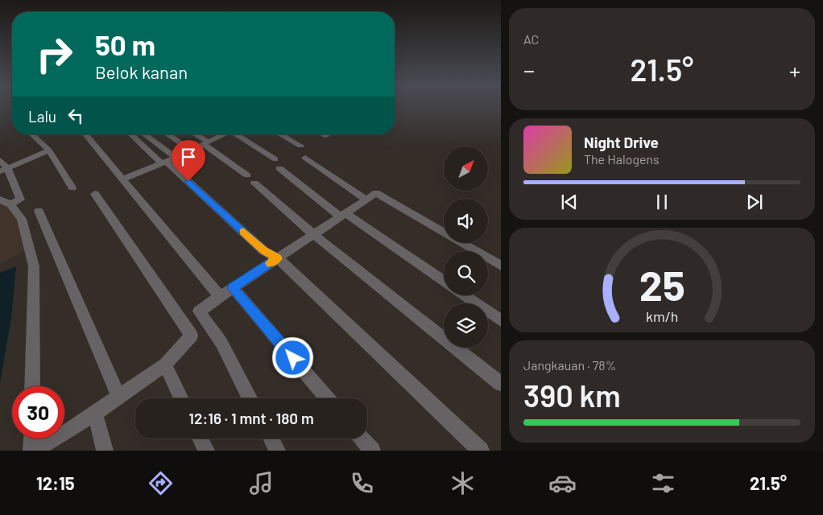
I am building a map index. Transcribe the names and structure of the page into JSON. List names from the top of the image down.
{
  "north": "top right",
  "page": {
    "tile": [
      "AC",
      ["Jangkauan · 78%", "390 km"]
    ],
    "turn": ["50 m", "Belok kanan"],
    "heat": ["−", "21.5°", "+"],
    "then": "Lalu",
    "song": ["Night Drive", "The Halogens"],
    "limit": "30",
    "trip": "12:16 · 1 mnt · 180 m",
    "tabs": ["12:15", "21.5°"],
    "gauge": ["25", "km/h"]
  }
}
